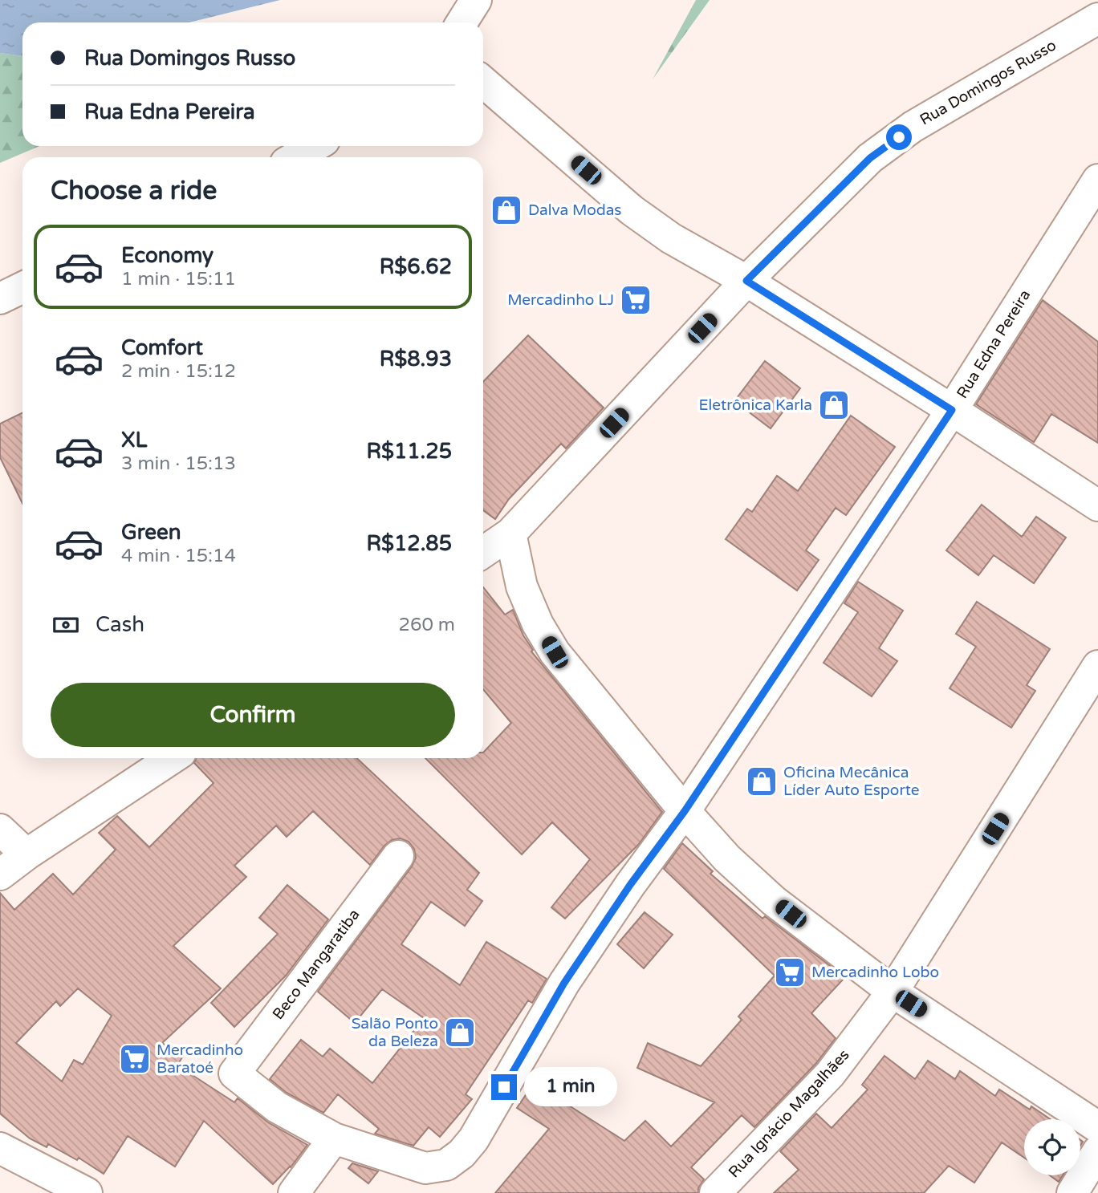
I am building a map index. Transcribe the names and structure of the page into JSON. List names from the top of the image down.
{
  "streets": {
    "street": [
      "Rua Domingos Russo",
      "Rua Edna Pereira",
      "Beco Mangaratiba",
      "Rua Ignácio Magalhães"
    ]
  },
  "crossings": [
    ["Rua Edna Pereira", "Beco Mangaratiba"]
  ],
  "places": {
    "shop": [
      "Dalva Modas",
      "Eletrônica Karla",
      "Oficina Mecânica Líder Auto Esporte",
      "Salão Ponto da Beleza"
    ],
    "supermarket": ["Mercadinho LJ", "Mercadinho Lobo", "Mercadinho Baratoé"]
  },
  "page": {
    "banner": ["Rua Domingos Russo", "Rua Edna Pereira"],
    "heading": "Choose a ride",
    "list": [
      {
        "name": "Economy",
        "note": "1 min · 15:11",
        "value": "R$6.62"
      },
      {
        "name": "Comfort",
        "note": "2 min · 15:12",
        "value": "R$8.93"
      },
      {
        "name": "XL",
        "note": "3 min · 15:13",
        "value": "R$11.25"
      },
      {
        "name": "Green",
        "note": "4 min · 15:14",
        "value": "R$12.85"
      }
    ],
    "pay": ["Cash", "260 m"],
    "buttons": "Confirm",
    "bubble": "1 min"
  }
}
